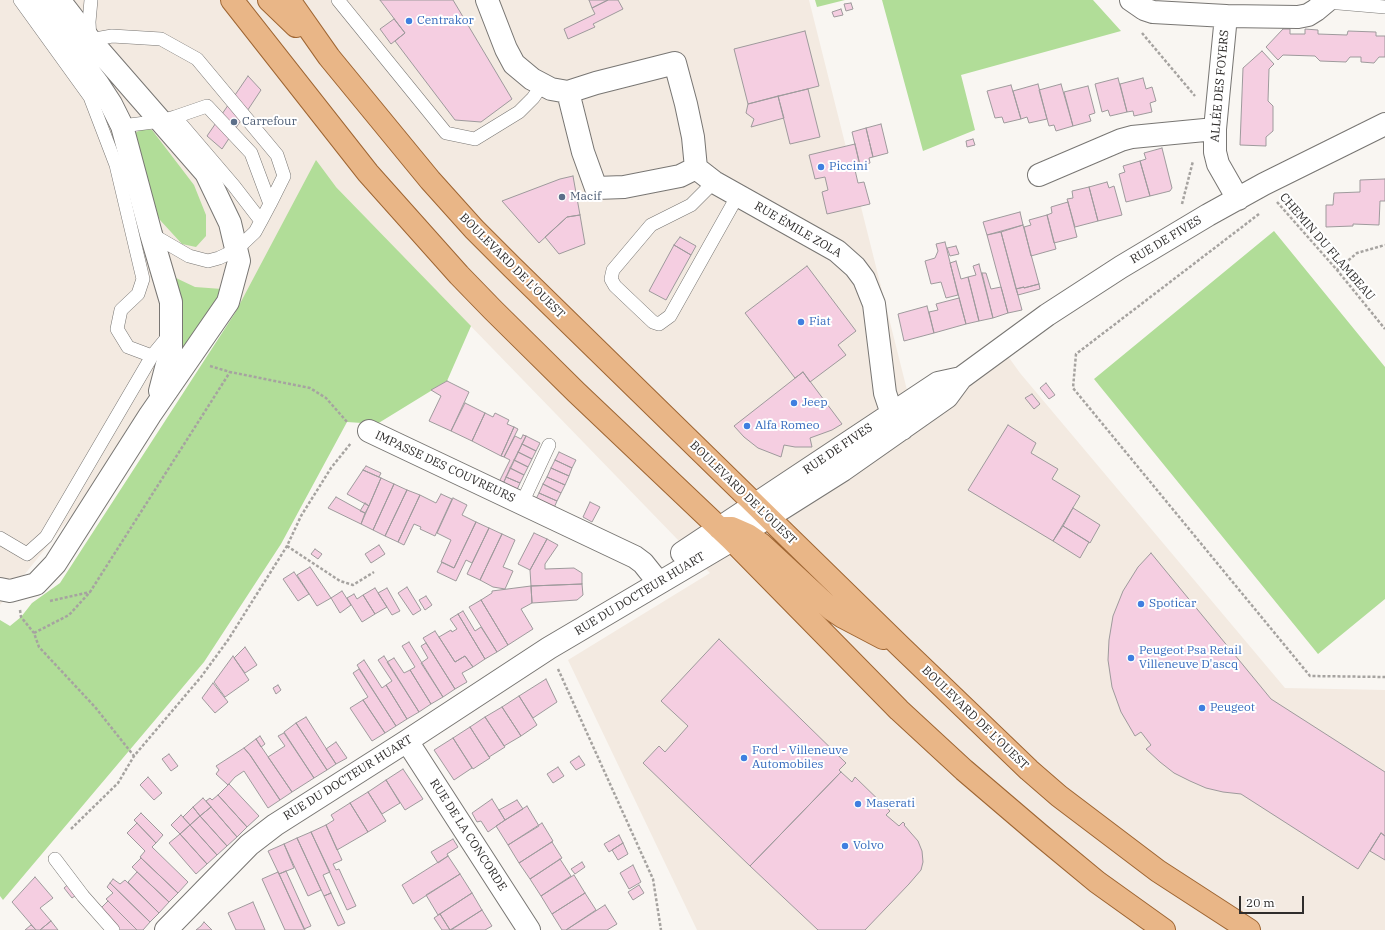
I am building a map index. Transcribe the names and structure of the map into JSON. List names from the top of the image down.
{
  "streets": {
    "main road": ["BOULEVARD DE L'OUEST"],
    "street": [
      "ALLÉE DES FOYERS",
      "RUE ÉMILE ZOLA",
      "RUE DE FIVES",
      "IMPASSE DES COUVREURS",
      "RUE DU DOCTEUR HUART",
      "RUE DE LA CONCORDE"
    ],
    "path": ["CHEMIN DU FLAMBEAU"]
  },
  "crossings": [
    ["ALLÉE DES FOYERS", "RUE DE FIVES"],
    ["RUE ÉMILE ZOLA", "RUE DE FIVES"],
    ["RUE DE FIVES", "BOULEVARD DE L'OUEST"],
    ["RUE DE FIVES", "RUE DU DOCTEUR HUART"],
    ["IMPASSE DES COUVREURS", "RUE DU DOCTEUR HUART"],
    ["RUE DU DOCTEUR HUART", "RUE DE LA CONCORDE"]
  ],
  "places": [
    "Centrakor",
    "Carrefour",
    "Piccini",
    "Macif",
    "Fiat",
    "Jeep",
    "Alfa Romeo",
    "Spoticar",
    "Peugeot Psa Retail Villeneuve D'ascq",
    "Peugeot",
    "Ford - Villeneuve Automobiles",
    "Maserati",
    "Volvo"
  ],
  "scale_bar": "20 m"
}
